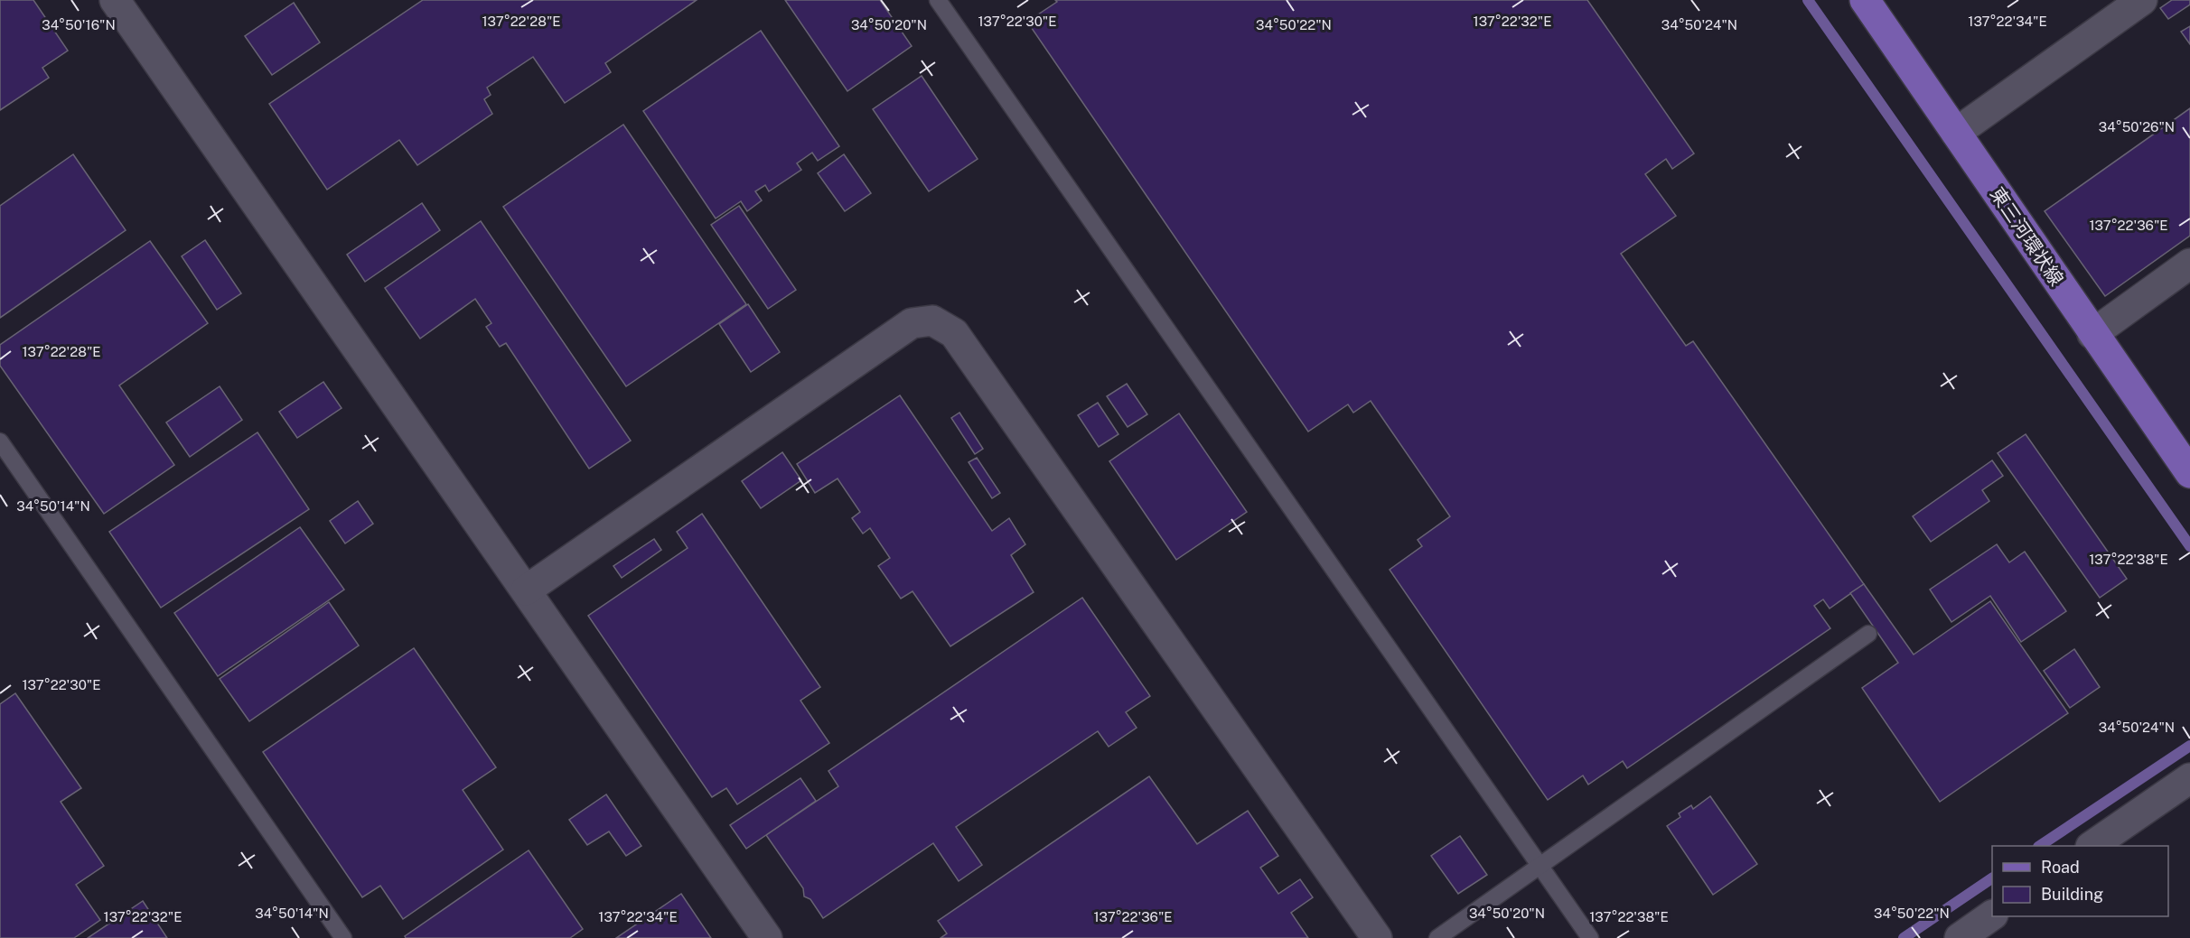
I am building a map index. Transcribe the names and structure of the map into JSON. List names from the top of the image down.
{
  "streets": {
    "main road": ["東三河環状線"]
  },
  "legend": ["Road", "Building"],
  "coordinates": [
    "137°22'28\"E",
    "137°22'30\"E",
    "137°22'32\"E",
    "137°22'34\"E",
    "34°50'16\"N",
    "34°50'20\"N",
    "34°50'22\"N",
    "34°50'24\"N",
    "34°50'26\"N",
    "137°22'36\"E",
    "34°50'14\"N",
    "137°22'38\"E"
  ]
}
